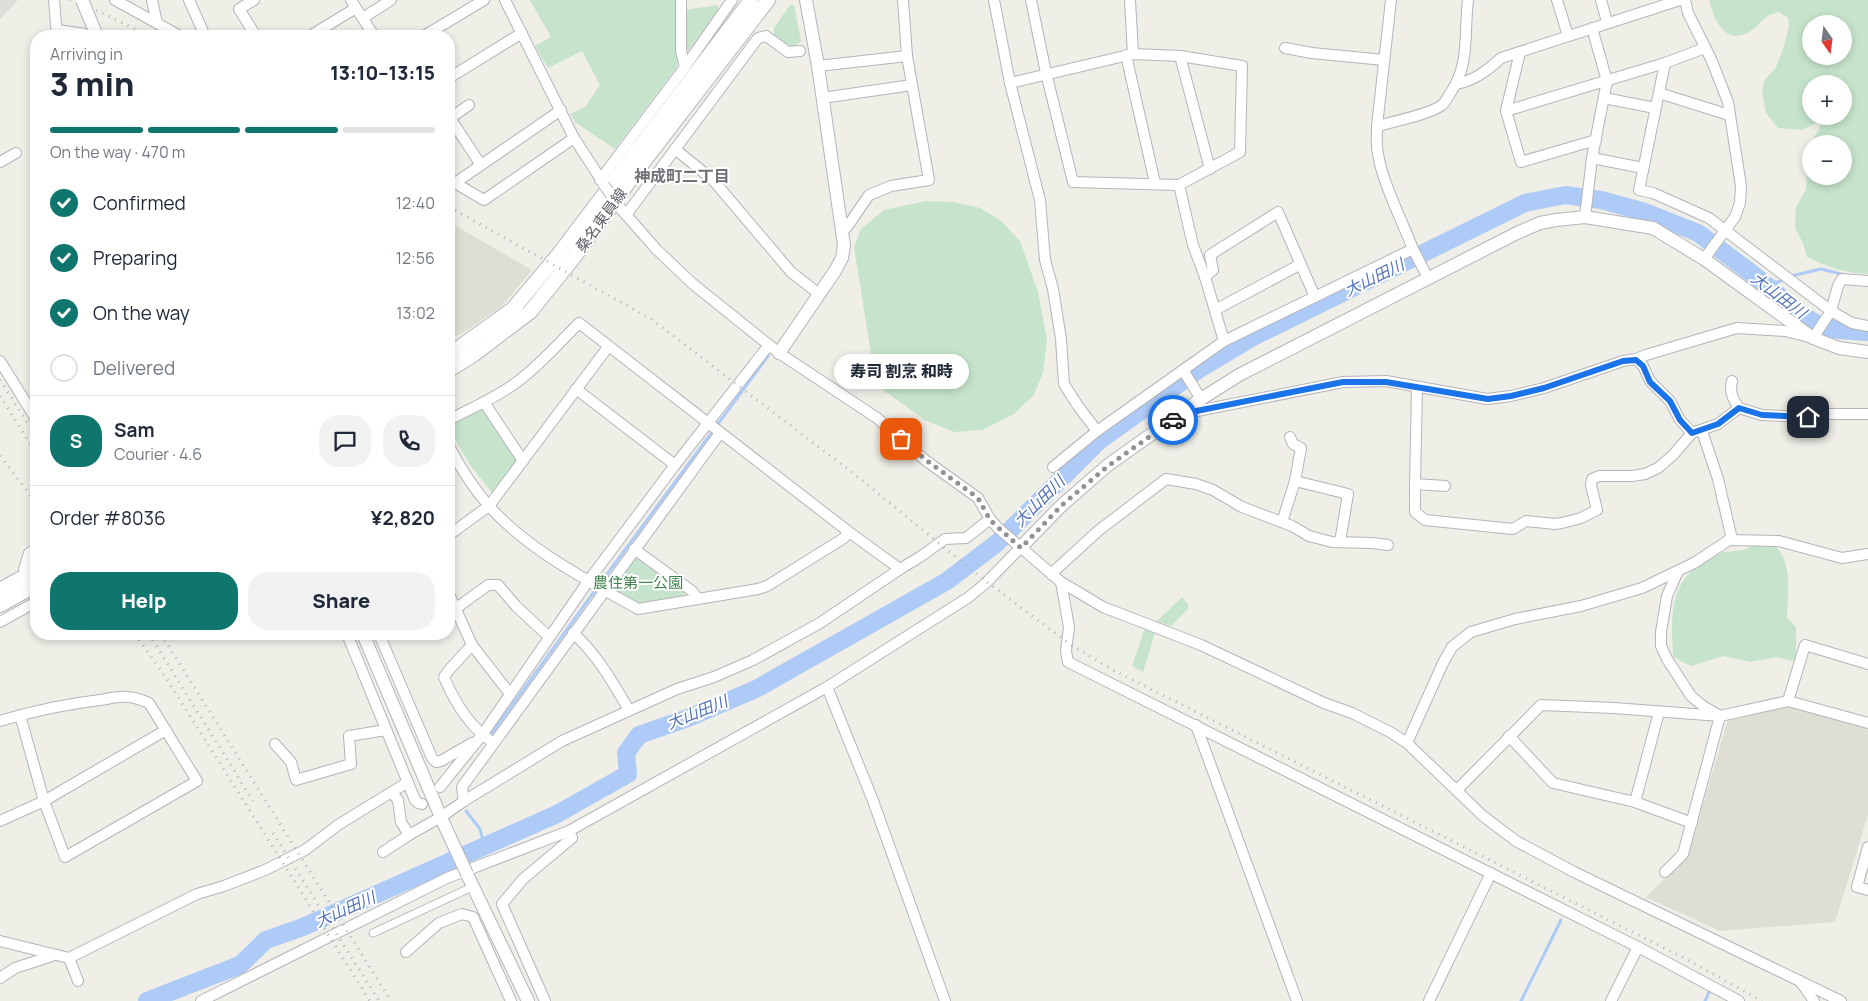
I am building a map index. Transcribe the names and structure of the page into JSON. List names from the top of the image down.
{
  "streets": {
    "main road": ["桑名東員線"]
  },
  "districts": ["神成町二丁目"],
  "water": ["大山田川"],
  "parks": ["農住第一公園"],
  "places": ["寿司 割烹 和時"],
  "north": "bottom",
  "page": {
    "map_buttons": ["+", "−"],
    "heading": ["3 min", "Arriving in", "13:10–13:15"],
    "panel": [
      "Sam",
      "Courier · 4.6",
      "Order #8036",
      "¥2,820"
    ],
    "bar": "On the way · 470 m",
    "list": [
      ["Confirmed", "12:40"],
      ["Preparing", "12:56"],
      ["On the way", "13:02"],
      "Delivered"
    ],
    "bubble": "寿司 割烹 和時",
    "round": "S",
    "buttons": ["Help", "Share"]
  }
}
